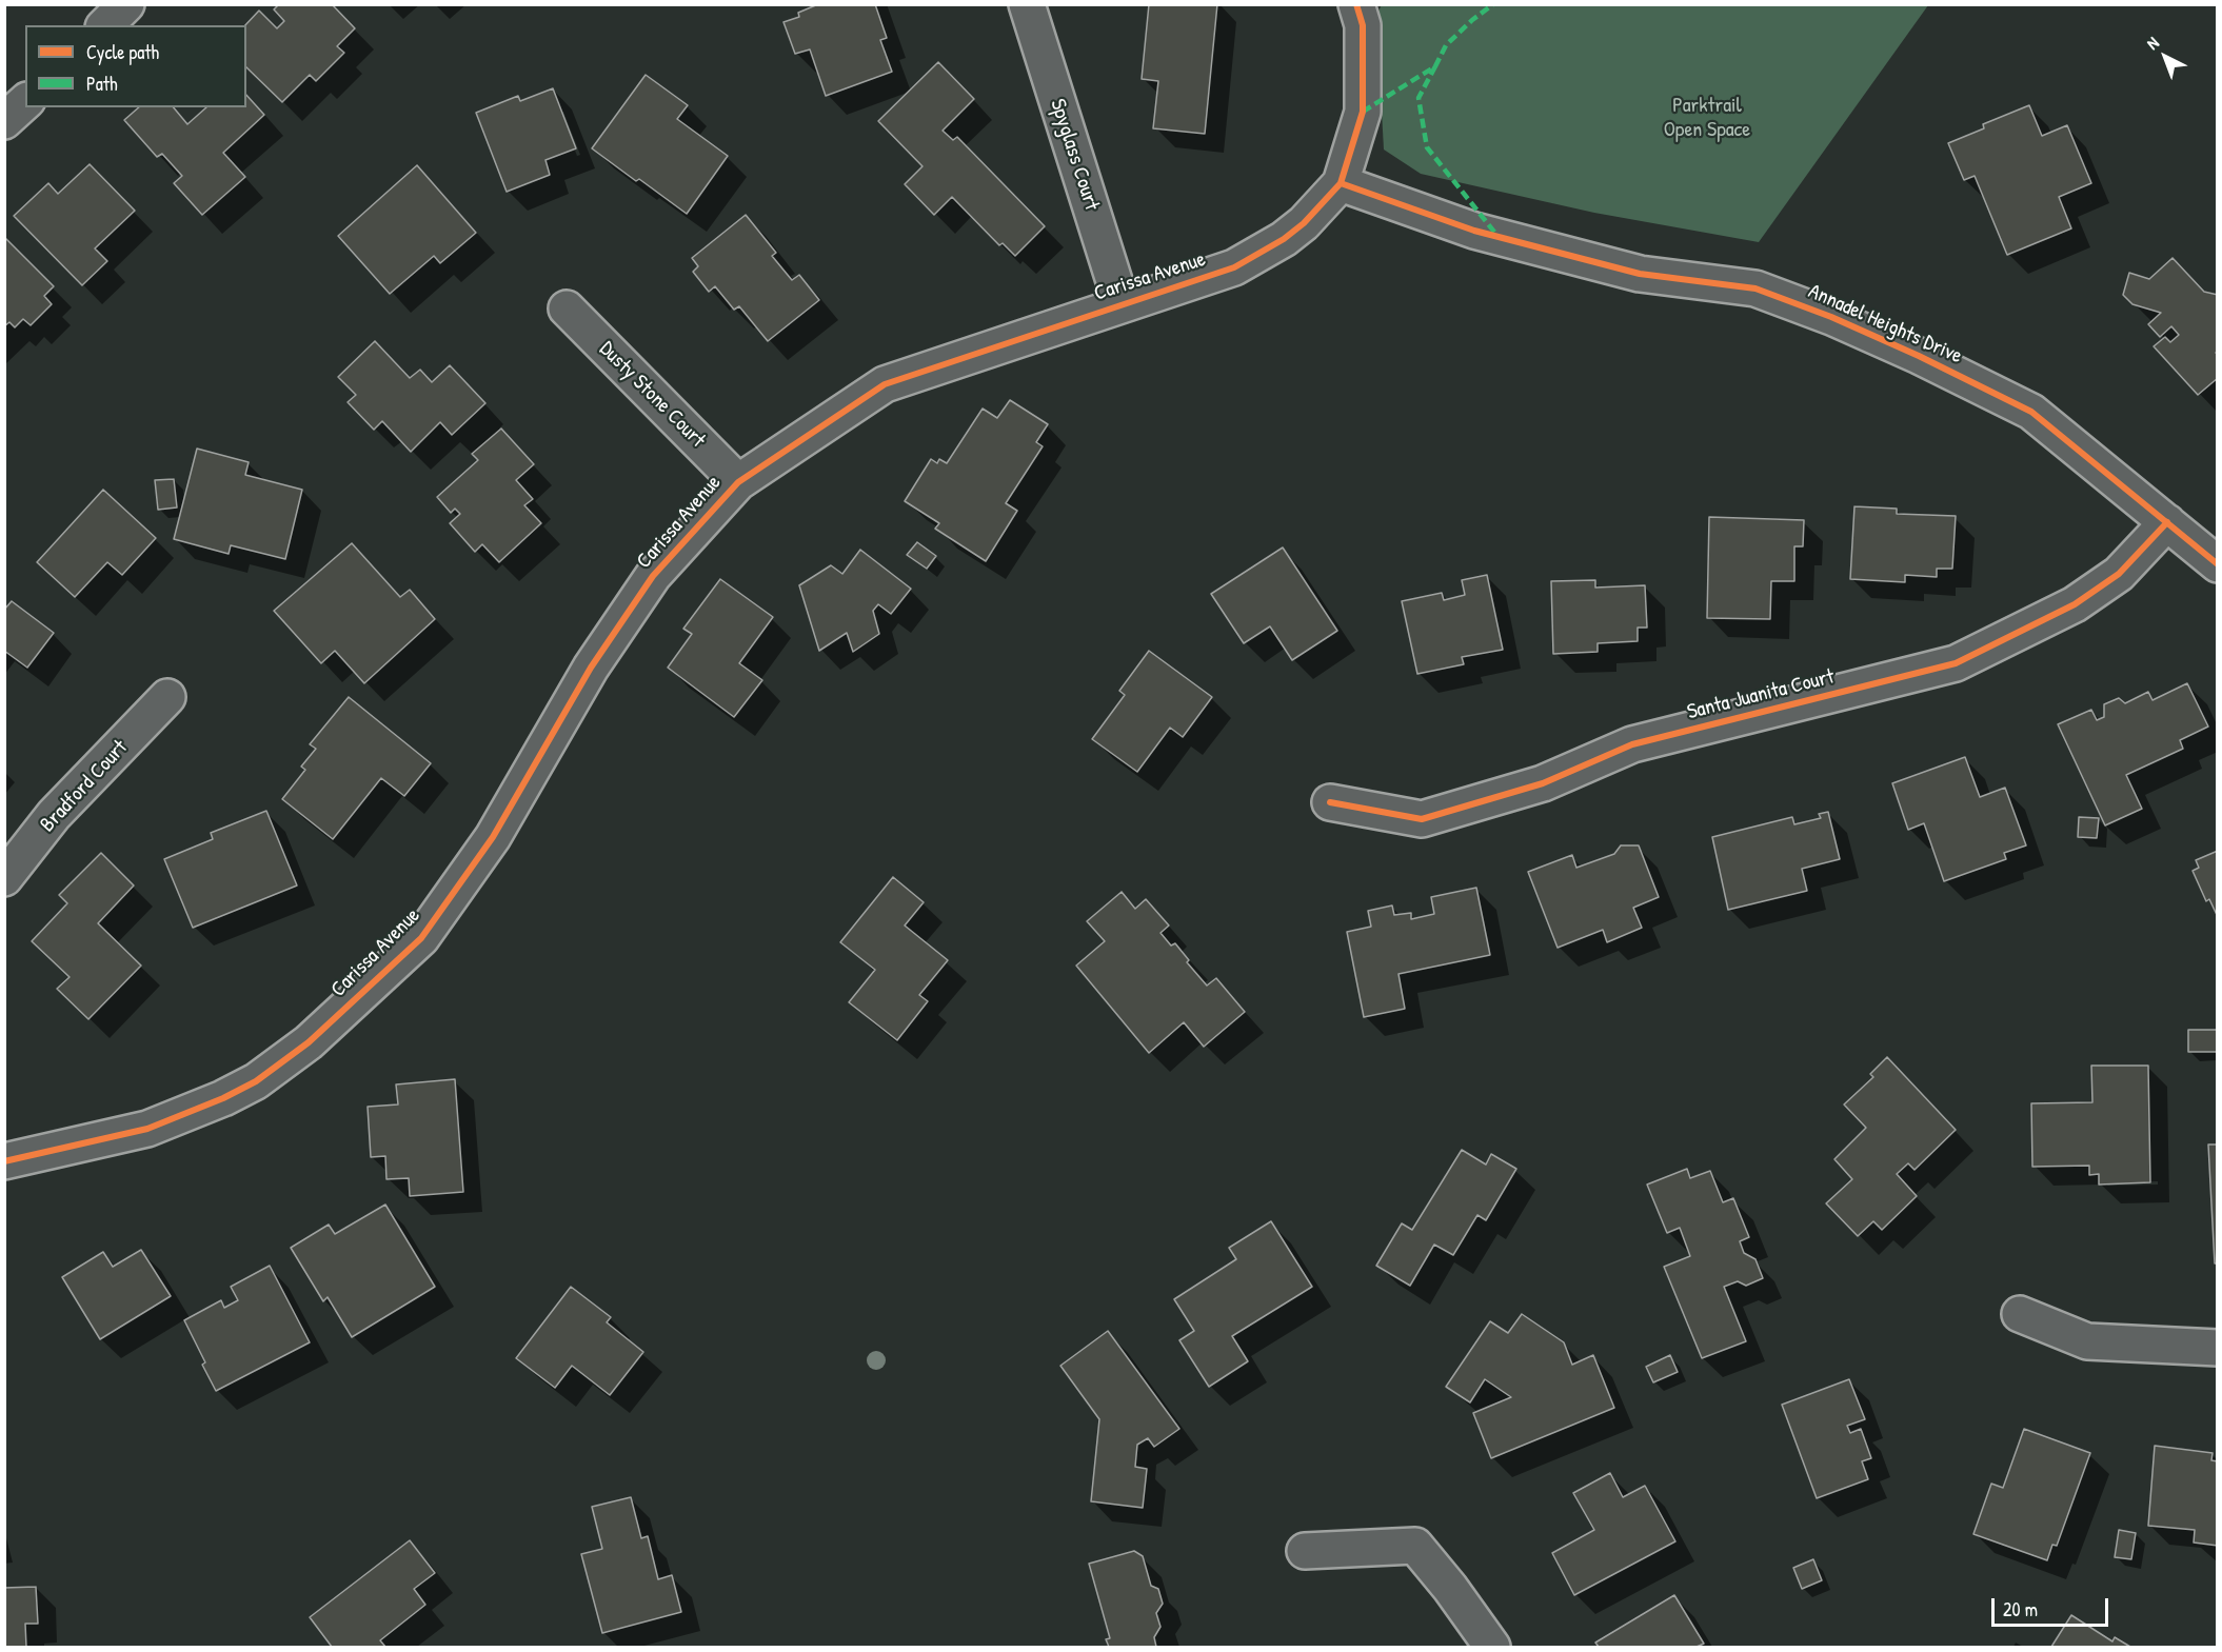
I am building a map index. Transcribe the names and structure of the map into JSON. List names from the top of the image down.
{
  "streets": {
    "street": [
      "Spyglass Court",
      "Carissa Avenue",
      "Annadel Heights Drive",
      "Dusty Stone Court",
      "Santa Juanita Court",
      "Bradford Court"
    ]
  },
  "crossings": [
    ["Spyglass Court", "Carissa Avenue"],
    ["Carissa Avenue", "Annadel Heights Drive"],
    ["Carissa Avenue", "Dusty Stone Court"],
    ["Annadel Heights Drive", "Santa Juanita Court"]
  ],
  "parks": ["Parktrail Open Space"],
  "legend": ["Cycle path", "Path"],
  "scale_bar": "20 m",
  "north": "top left"
}
